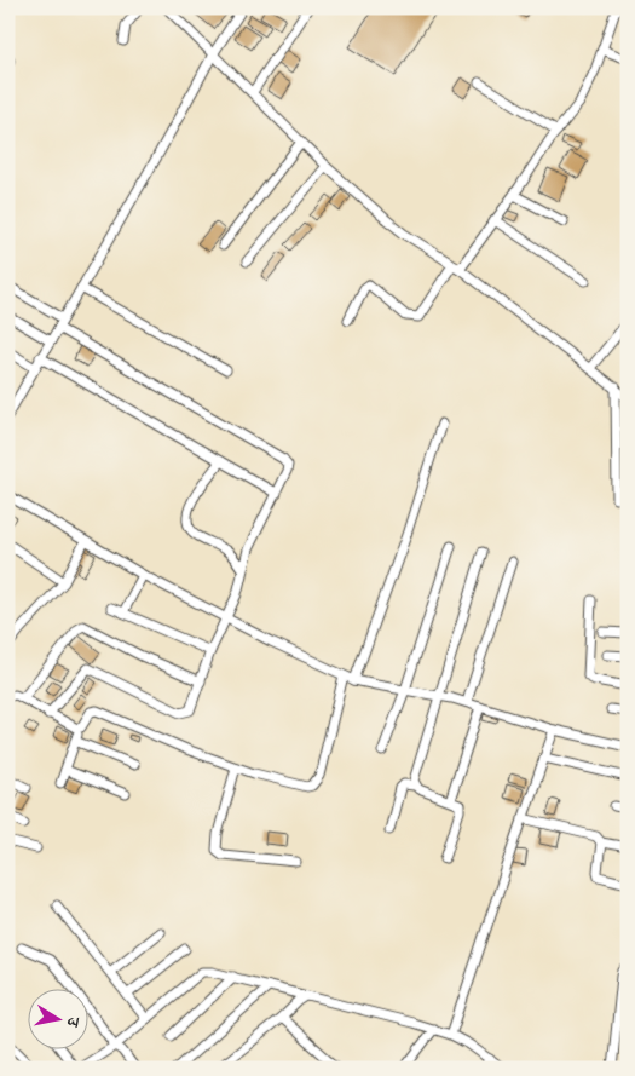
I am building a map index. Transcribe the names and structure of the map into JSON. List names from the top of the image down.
{
  "north": "right"
}
